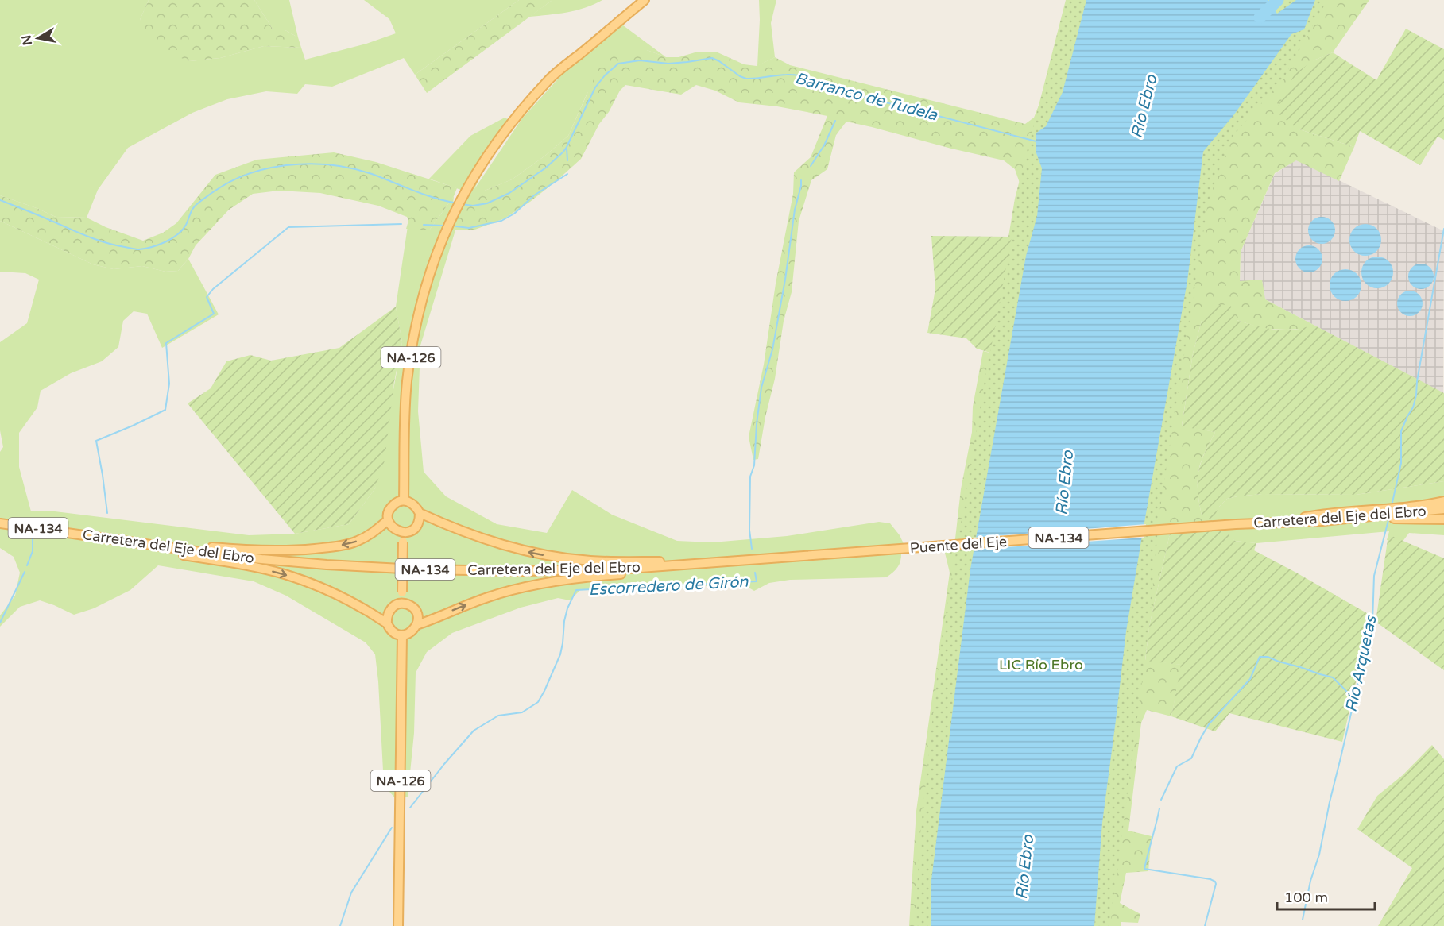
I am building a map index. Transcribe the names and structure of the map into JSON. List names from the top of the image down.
{
  "streets": {
    "main road": [
      "NA-126",
      "Carretera del Eje del Ebro",
      "NA-134",
      "Puente del Eje"
    ]
  },
  "crossings": [
    ["Carretera del Eje del Ebro", "Puente del Eje"]
  ],
  "water": [
    "Barranco de Tudela",
    "Río Ebro",
    "Escorredero de Girón",
    "Río Arquetas"
  ],
  "parks": ["LIC Río Ebro"],
  "scale_bar": "100 m",
  "north": "left"
}
